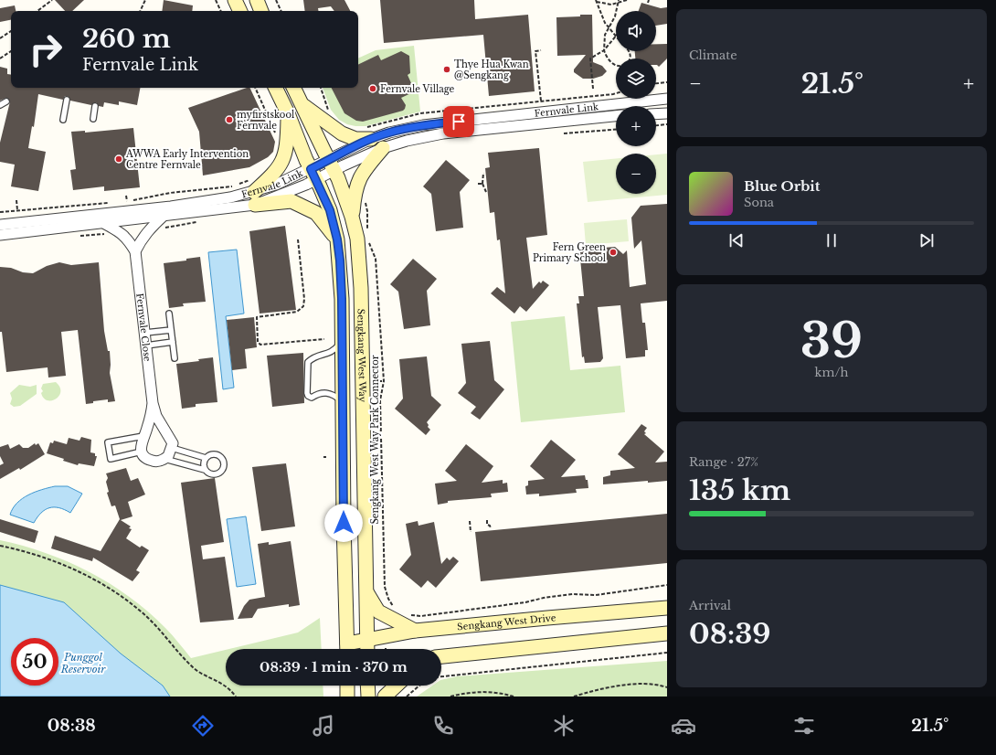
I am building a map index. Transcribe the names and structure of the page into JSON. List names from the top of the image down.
{
  "streets": {
    "main road": ["Sengkang West Way", "Sengkang West Drive"],
    "street": ["Fernvale Link", "Fernvale Close"],
    "path": ["Sengkang West Way Park Connector"]
  },
  "crossings": [
    ["Fernvale Link", "Fernvale Close"],
    ["Fernvale Link", "Sengkang West Way"],
    ["Sengkang West Way", "Sengkang West Drive"]
  ],
  "water": ["Punggol Reservoir"],
  "places": [
    "Thye Hua Kwan @Sengkang",
    "Fernvale Village",
    "myfirstskool Fernvale",
    "AWWA Early Intervention Centre Fernvale",
    "Fern Green Primary School"
  ],
  "page": {
    "tile": [
      "Climate",
      ["39", "km/h"],
      ["Range · 27%", "135 km"],
      ["Arrival", "08:39"]
    ],
    "map_buttons": ["+", "−"],
    "turn": ["260 m", "Fernvale Link"],
    "heat": ["−", "21.5°", "+"],
    "song": ["Blue Orbit", "Sona"],
    "limit": "50",
    "trip": "08:39 · 1 min · 370 m",
    "tabs": ["08:38", "21.5°"]
  }
}
